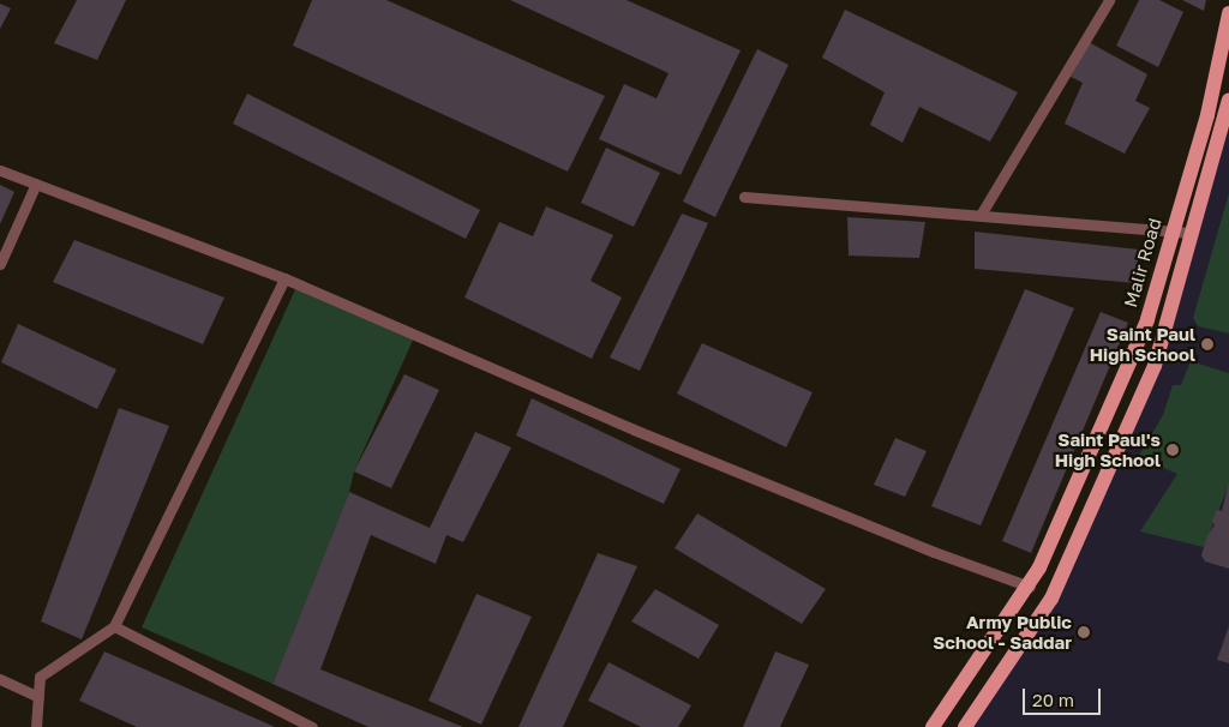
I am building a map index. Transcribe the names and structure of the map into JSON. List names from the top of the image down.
{
  "streets": {
    "main road": ["Malir Road"]
  },
  "places": ["Saint Paul High School", "Saint Paul's High School", "Army Public School - Saddar"],
  "scale_bar": "20 m"
}
